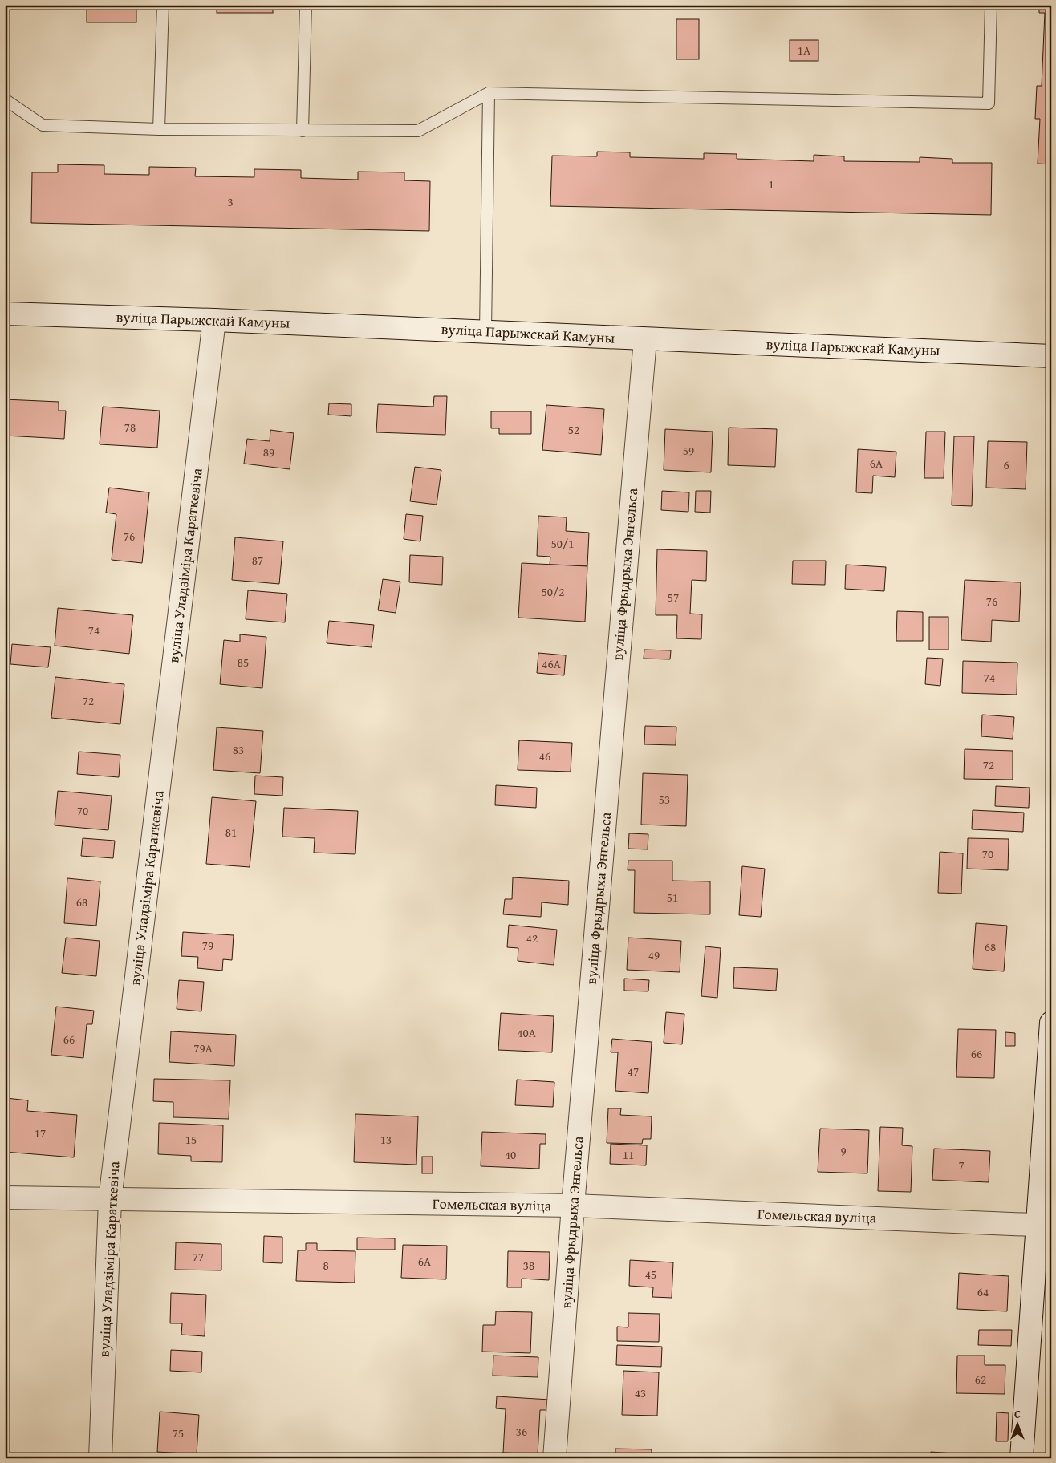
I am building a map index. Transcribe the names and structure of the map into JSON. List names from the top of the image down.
{
  "streets": {
    "street": [
      "вуліца Парыжскай Камуны",
      "вуліца Уладзіміра Караткевіча",
      "вуліца Фрыдрыха Энгельса",
      "Гомельская вуліца"
    ]
  },
  "crossings": [
    ["вуліца Парыжскай Камуны", "вуліца Уладзіміра Караткевіча"],
    ["вуліца Парыжскай Камуны", "вуліца Фрыдрыха Энгельса"],
    ["вуліца Уладзіміра Караткевіча", "Гомельская вуліца"],
    ["вуліца Фрыдрыха Энгельса", "Гомельская вуліца"]
  ],
  "house_numbers": [
    "1А",
    "1",
    "3",
    "78",
    "52",
    "59",
    "89",
    "6А",
    "6",
    "76",
    "50/1",
    "87",
    "50/2",
    "57",
    "76",
    "74",
    "85",
    "46А",
    "74",
    "72",
    "83",
    "46",
    "72",
    "53",
    "70",
    "81",
    "70",
    "51",
    "68",
    "42",
    "79",
    "68",
    "49",
    "40А",
    "66",
    "79А",
    "66",
    "47",
    "17",
    "15",
    "13",
    "9",
    "40",
    "11",
    "7",
    "77",
    "6А",
    "8",
    "38",
    "45",
    "64",
    "62",
    "43",
    "36",
    "75"
  ],
  "north": "top"
}
